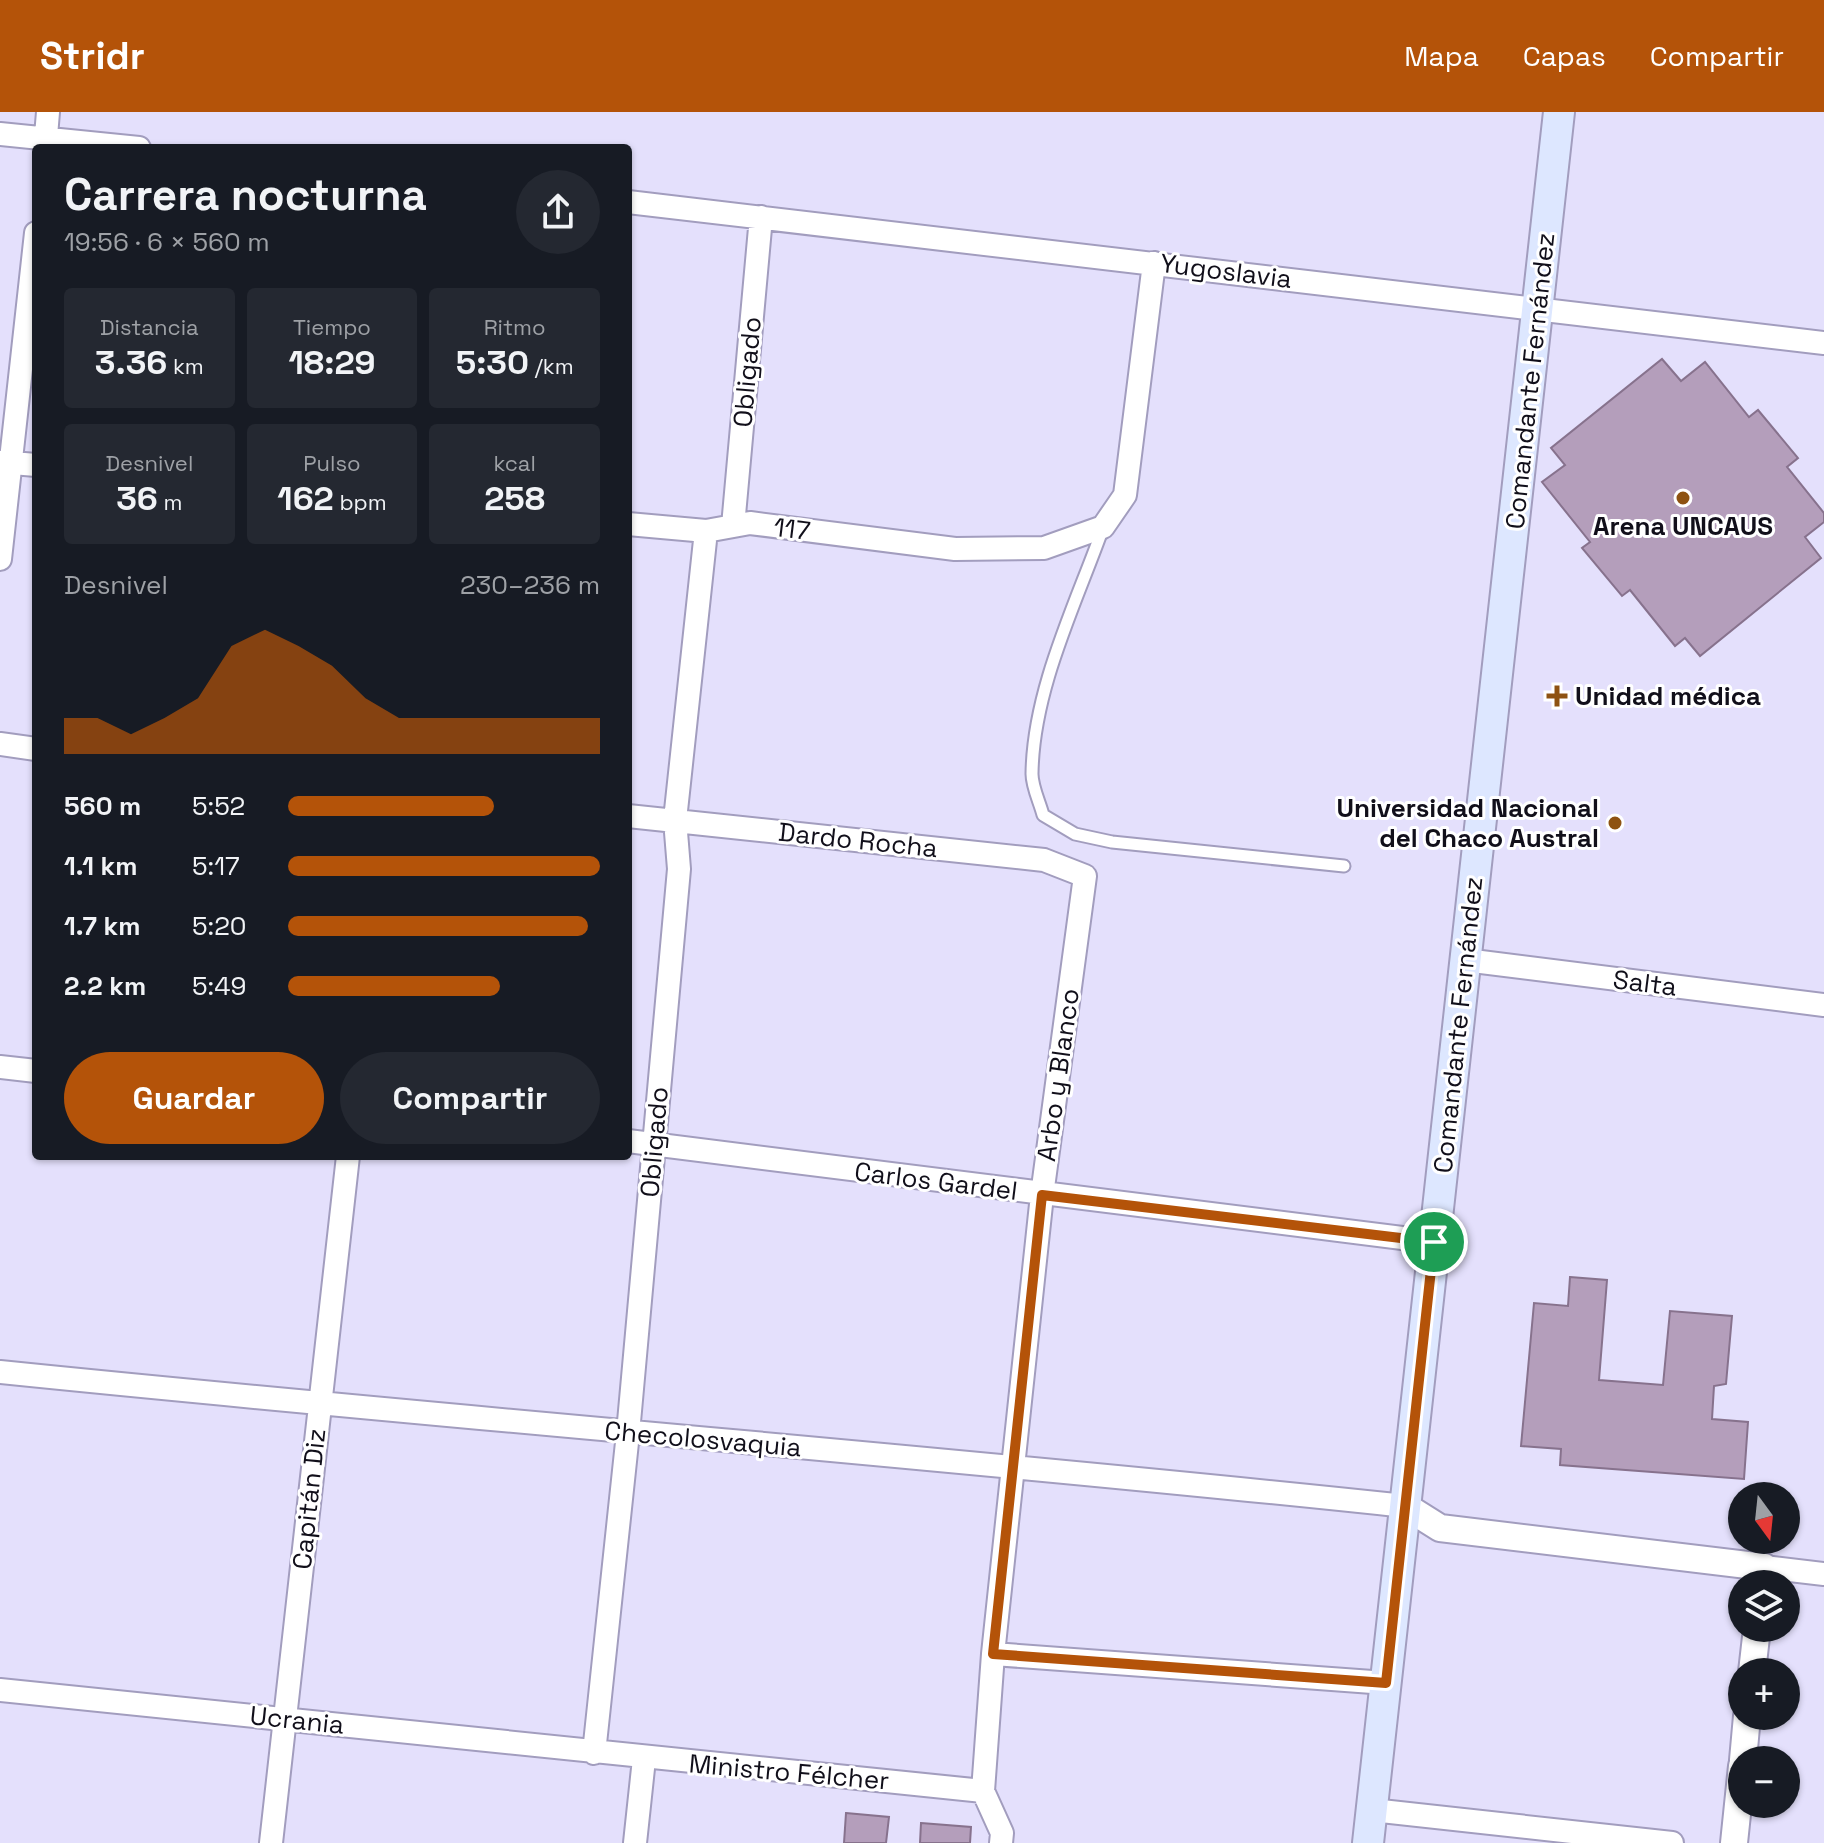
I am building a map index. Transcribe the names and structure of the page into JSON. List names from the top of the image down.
{
  "streets": {
    "main road": ["Comandante Fernández"],
    "street": [
      "Yugoslavia",
      "Obligado",
      "117",
      "Dardo Rocha",
      "Salta",
      "Arbo y Blanco",
      "Carlos Gardel",
      "Checolosvaquia",
      "Capitán Diz",
      "Ucrania",
      "Ministro Félcher"
    ]
  },
  "crossings": [
    ["Yugoslavia", "Obligado"],
    ["Yugoslavia", "Comandante Fernández"],
    ["Obligado", "117"],
    ["Obligado", "Dardo Rocha"],
    ["Obligado", "Carlos Gardel"],
    ["Obligado", "Checolosvaquia"],
    ["Obligado", "Ucrania"],
    ["Obligado", "Ministro Félcher"],
    ["Comandante Fernández", "Salta"],
    ["Comandante Fernández", "Carlos Gardel"],
    ["Comandante Fernández", "Checolosvaquia"],
    ["Dardo Rocha", "Arbo y Blanco"],
    ["Arbo y Blanco", "Carlos Gardel"],
    ["Arbo y Blanco", "Checolosvaquia"],
    ["Arbo y Blanco", "Ministro Félcher"],
    ["Checolosvaquia", "Capitán Diz"],
    ["Capitán Diz", "Ucrania"],
    ["Ucrania", "Ministro Félcher"]
  ],
  "places": {
    "other": ["Arena UNCAUS", "Universidad Nacional del Chaco Austral"],
    "health": ["Unidad médica"]
  },
  "north": "bottom",
  "page": {
    "header": "Stridr",
    "nav": ["Mapa", "Capas", "Compartir"],
    "heading": ["Carrera nocturna", "19:56 · 6 × 560 m"],
    "stats": [
      ["Distancia", "3.36 km"],
      ["Tiempo", "18:29"],
      ["Ritmo", "5:30 /km"],
      ["Desnivel", "36 m"],
      ["Pulso", "162 bpm"],
      ["kcal", "258"]
    ],
    "chart": ["Desnivel", "230–236 m"],
    "list": [
      {
        "name": "560 m",
        "note": "5:52"
      },
      {
        "name": "1.1 km",
        "note": "5:17"
      },
      {
        "name": "1.7 km",
        "note": "5:20"
      },
      {
        "name": "2.2 km",
        "note": "5:49"
      }
    ],
    "buttons": ["Guardar", "Compartir"],
    "map_buttons": ["+", "−"]
  }
}
